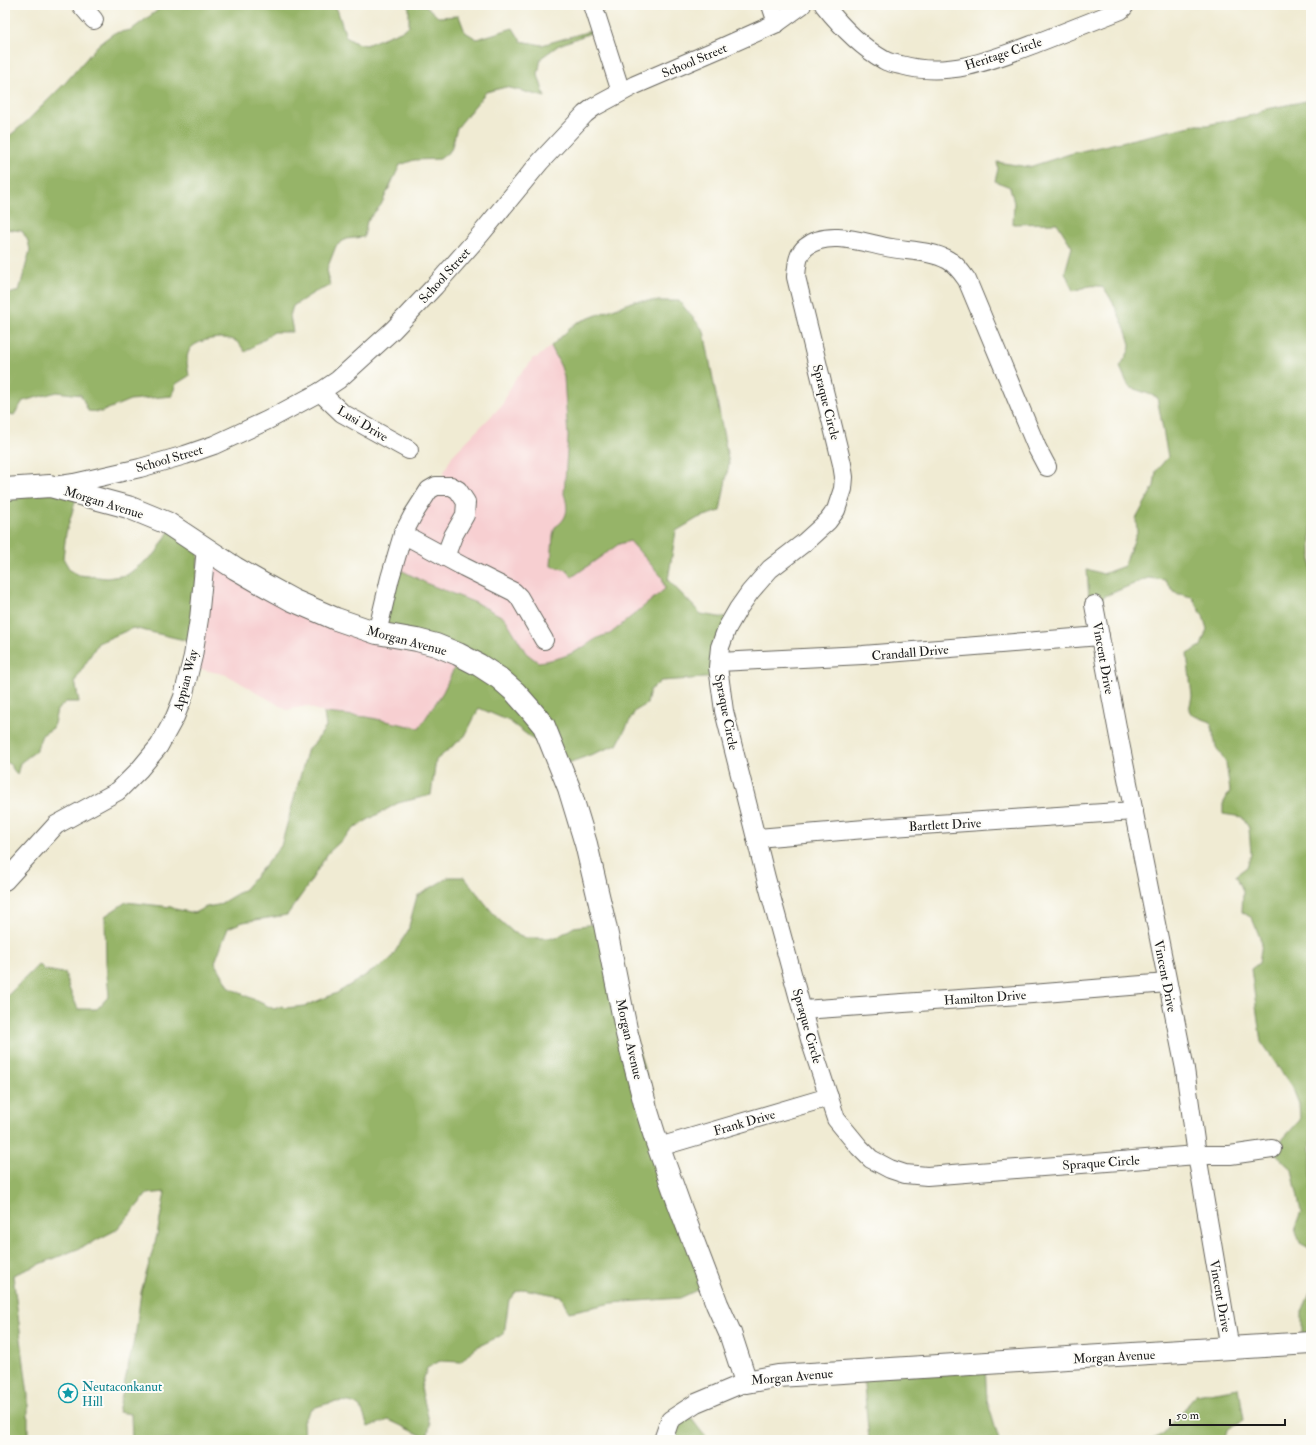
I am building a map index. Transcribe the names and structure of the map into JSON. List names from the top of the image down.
{
  "streets": {
    "street": [
      "Heritage Circle",
      "School Street",
      "Spraque Circle",
      "Lusi Drive",
      "Morgan Avenue",
      "Crandall Drive",
      "Vincent Drive",
      "Appian Way",
      "Bartlett Drive",
      "Hamilton Drive",
      "Frank Drive"
    ]
  },
  "crossings": [
    ["School Street", "Lusi Drive"],
    ["School Street", "Morgan Avenue"],
    ["Spraque Circle", "Crandall Drive"],
    ["Spraque Circle", "Vincent Drive"],
    ["Spraque Circle", "Bartlett Drive"],
    ["Spraque Circle", "Hamilton Drive"],
    ["Spraque Circle", "Frank Drive"],
    ["Morgan Avenue", "Vincent Drive"],
    ["Morgan Avenue", "Appian Way"],
    ["Morgan Avenue", "Frank Drive"],
    ["Crandall Drive", "Vincent Drive"],
    ["Vincent Drive", "Bartlett Drive"],
    ["Vincent Drive", "Hamilton Drive"]
  ],
  "places": {
    "place": ["Neutaconkanut Hill"]
  },
  "scale_bar": "50 m"
}
